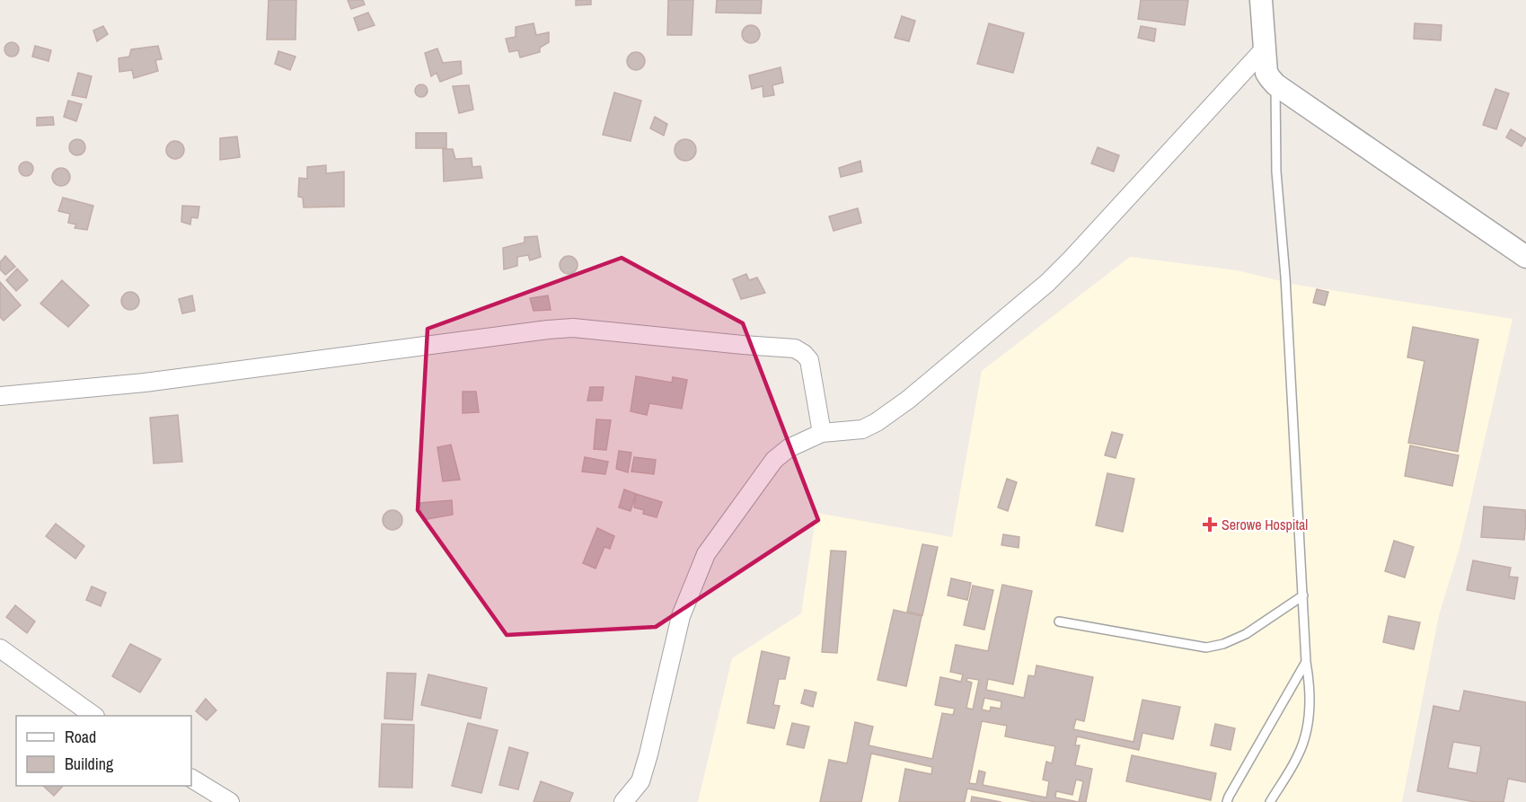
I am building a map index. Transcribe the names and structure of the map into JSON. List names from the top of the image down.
{
  "places": {
    "health": ["Serowe Hospital"]
  },
  "legend": ["Road", "Building"]
}
